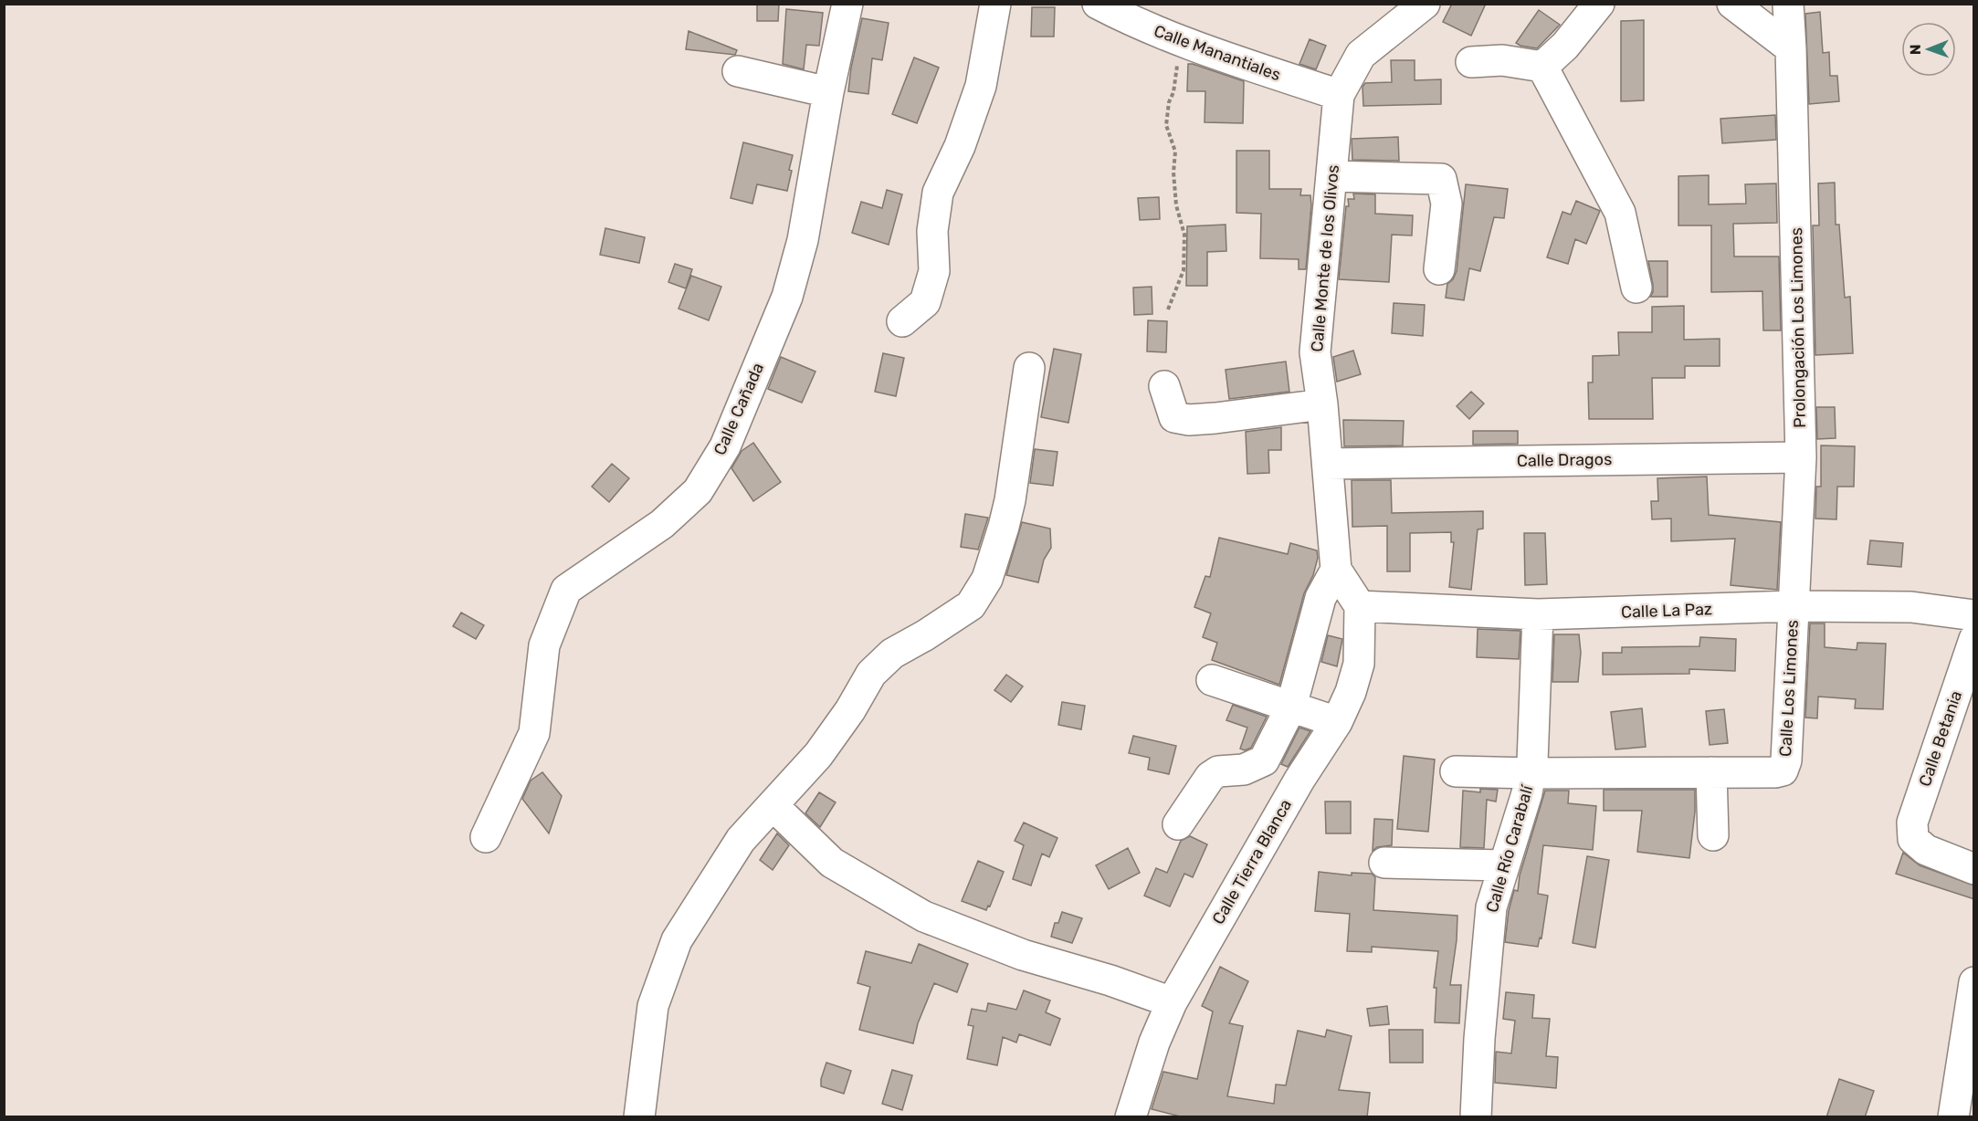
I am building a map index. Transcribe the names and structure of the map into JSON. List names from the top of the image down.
{
  "streets": {
    "street": [
      "Calle Manantiales",
      "Calle Monte de los Olivos",
      "Prolongación Los Limones",
      "Calle Cañada",
      "Calle Dragos",
      "Calle La Paz",
      "Calle Los Limones",
      "Calle Betania",
      "Calle Río Carabalí",
      "Calle Tierra Blanca"
    ]
  },
  "crossings": [
    ["Calle Manantiales", "Calle Monte de los Olivos"],
    ["Calle Monte de los Olivos", "Calle Dragos"],
    ["Calle Monte de los Olivos", "Calle La Paz"],
    ["Calle Monte de los Olivos", "Calle Tierra Blanca"],
    ["Prolongación Los Limones", "Calle Dragos"],
    ["Prolongación Los Limones", "Calle La Paz"],
    ["Prolongación Los Limones", "Calle Los Limones"],
    ["Calle La Paz", "Calle Los Limones"],
    ["Calle La Paz", "Calle Río Carabalí"],
    ["Calle La Paz", "Calle Tierra Blanca"]
  ],
  "north": "left"
}
